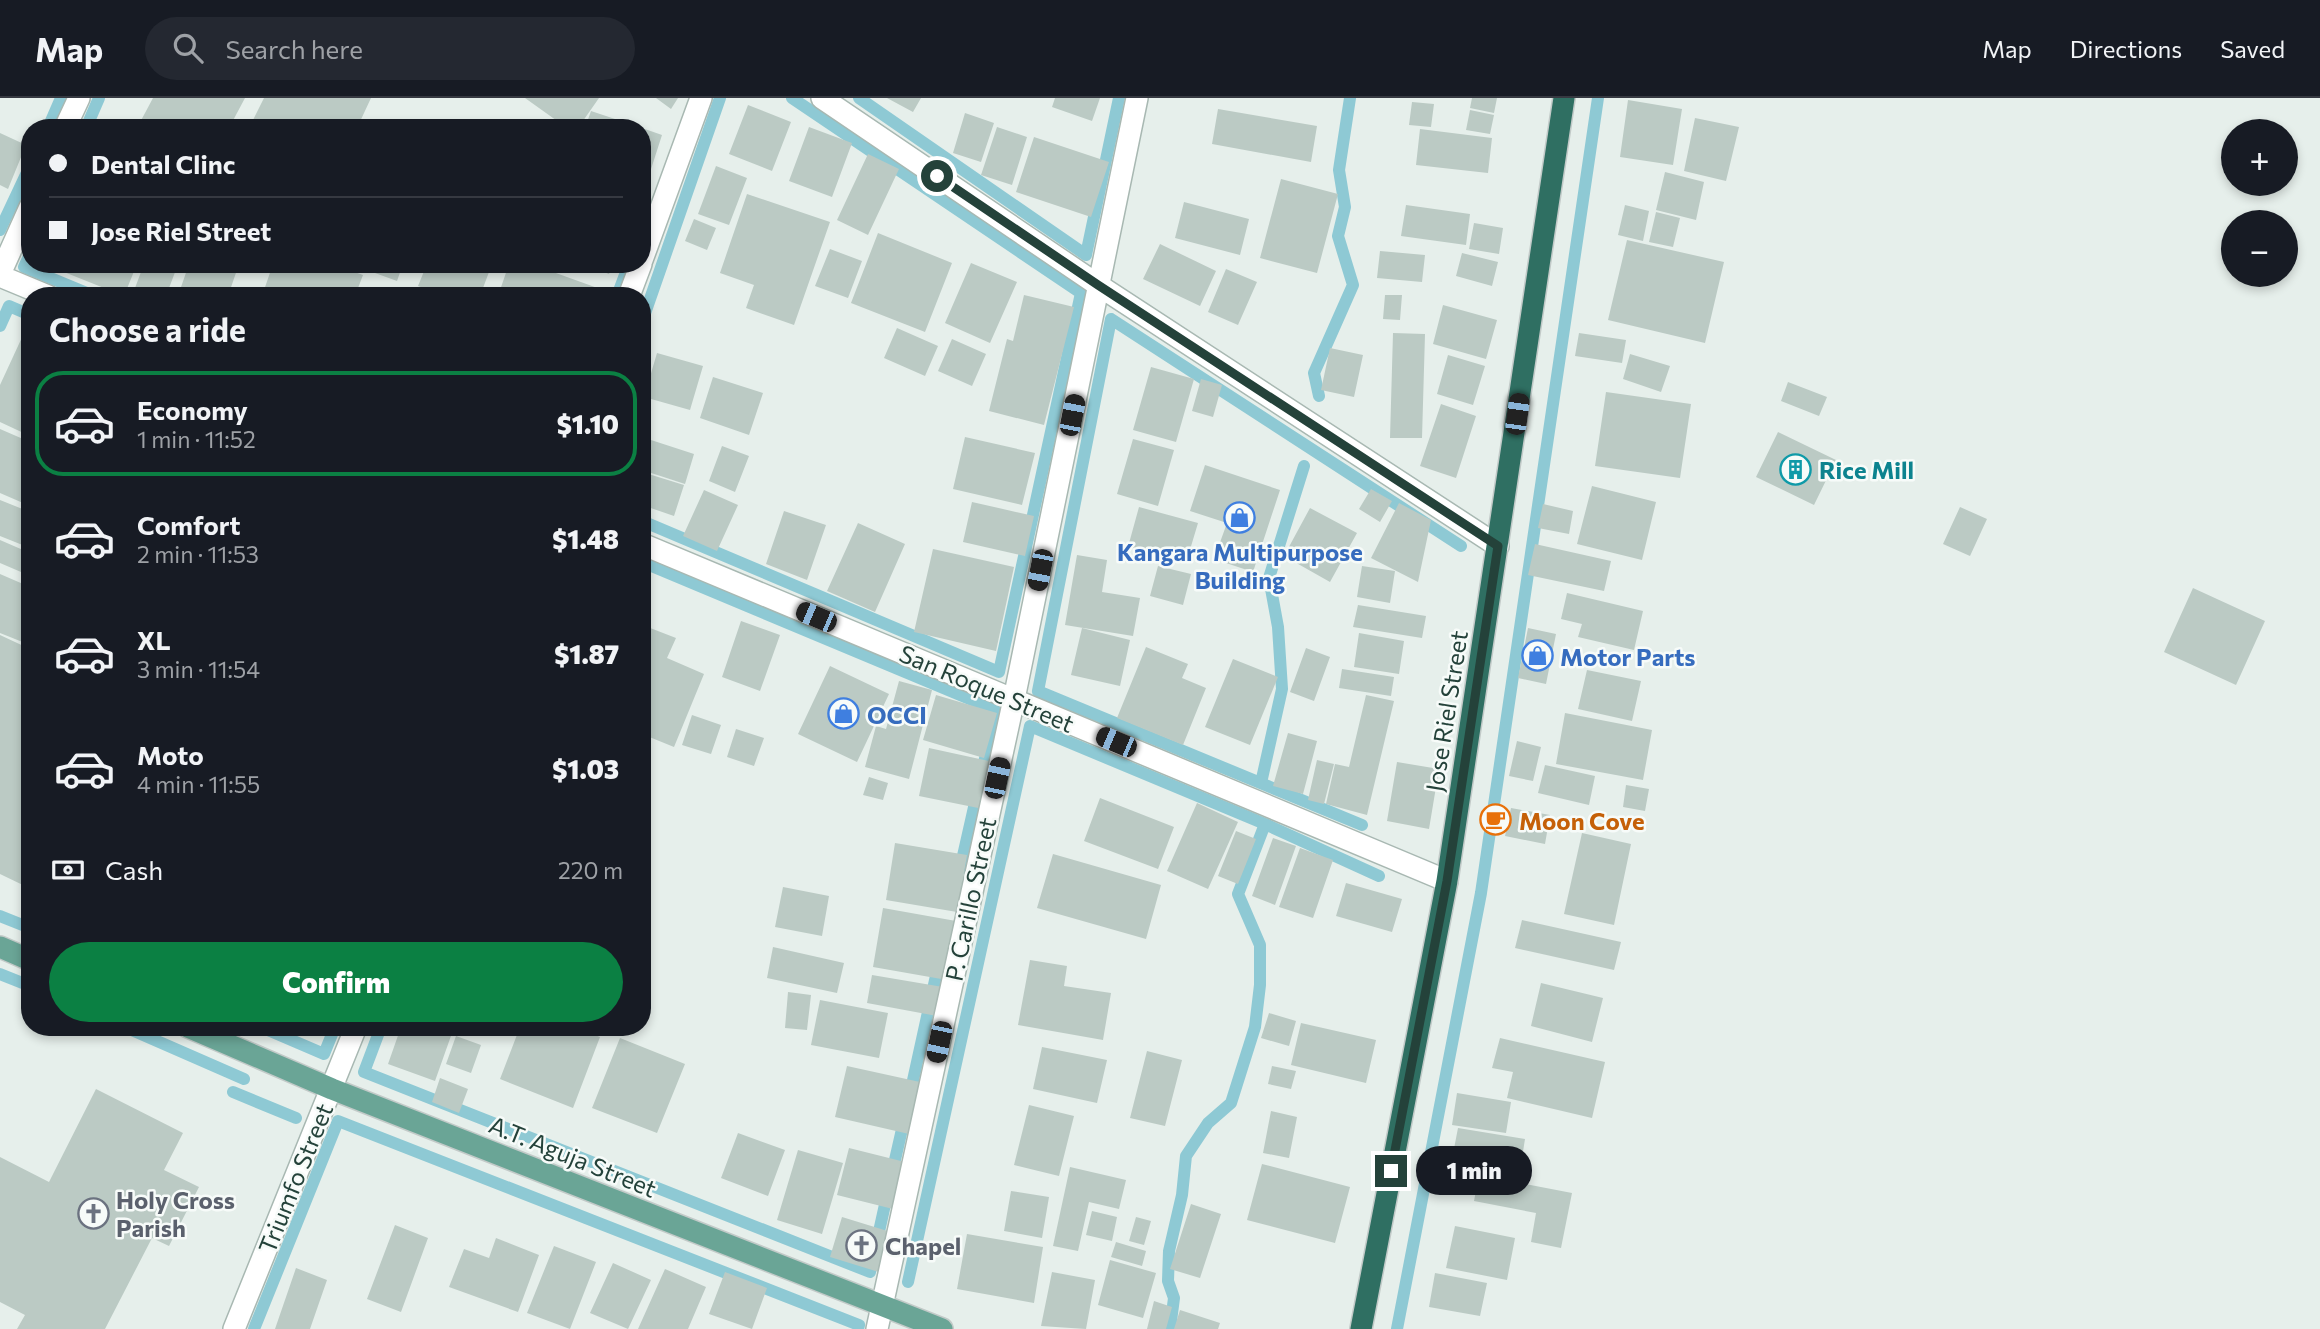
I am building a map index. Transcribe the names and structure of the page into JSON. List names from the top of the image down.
{
  "streets": {
    "highway": ["Jose Riel Street"],
    "main road": ["A.T. Aguja Street"],
    "street": ["San Roque Street", "P. Carillo Street", "Triumfo Street"]
  },
  "crossings": [
    ["San Roque Street", "Jose Riel Street"],
    ["San Roque Street", "P. Carillo Street"],
    ["P. Carillo Street", "A.T. Aguja Street"],
    ["A.T. Aguja Street", "Triumfo Street"]
  ],
  "places": {
    "building": ["Rice Mill"],
    "shop": ["Kangara Multipurpose Building", "Motor Parts", "OCCI"],
    "cafe": ["Moon Cove"],
    "church": ["Holy Cross Parish", "Chapel"]
  },
  "page": {
    "header": "Map",
    "search": "Search here",
    "nav": ["Map", "Directions", "Saved"],
    "map_buttons": ["+", "−"],
    "banner": ["Dental Clinc", "Jose Riel Street"],
    "heading": "Choose a ride",
    "list": [
      {
        "name": "Economy",
        "note": "1 min · 11:52",
        "value": "$1.10"
      },
      {
        "name": "Comfort",
        "note": "2 min · 11:53",
        "value": "$1.48"
      },
      {
        "name": "XL",
        "note": "3 min · 11:54",
        "value": "$1.87"
      },
      {
        "name": "Moto",
        "note": "4 min · 11:55",
        "value": "$1.03"
      }
    ],
    "pay": ["Cash", "220 m"],
    "buttons": "Confirm",
    "bubble": "1 min"
  }
}
